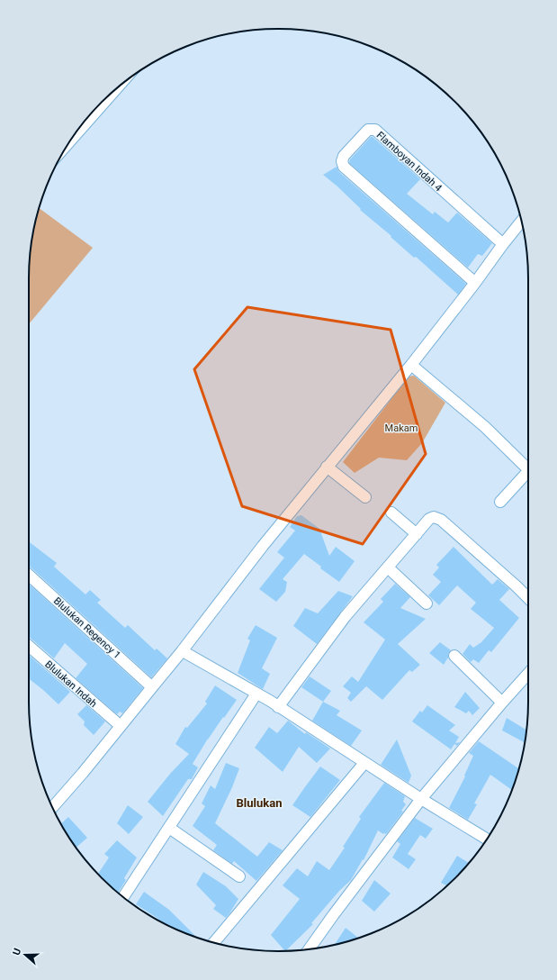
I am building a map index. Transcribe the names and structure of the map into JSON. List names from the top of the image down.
{
  "streets": {
    "street": ["Flamboyan Indah 4", "Blulukan Regency 1", "Blulukan Indah"]
  },
  "districts": ["Blulukan"],
  "parks": ["Makam"],
  "north": "left"
}
